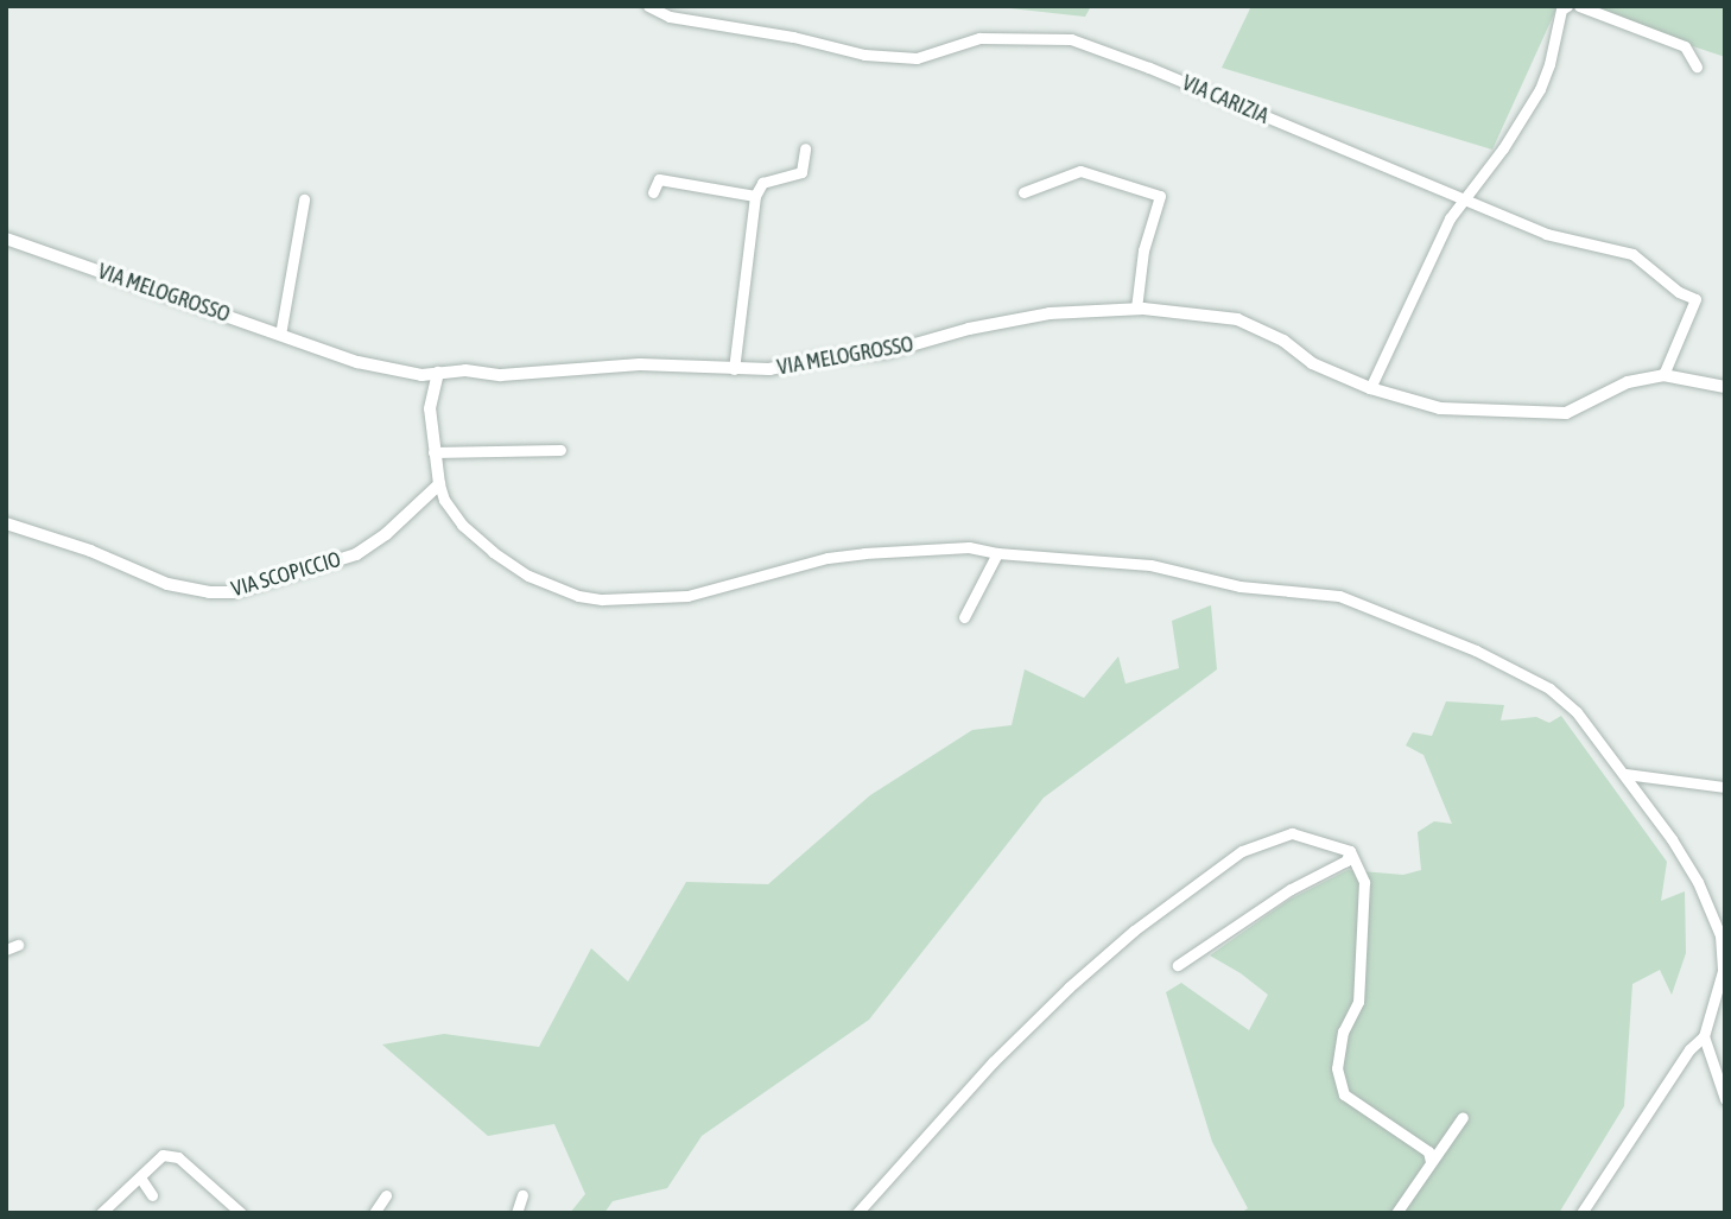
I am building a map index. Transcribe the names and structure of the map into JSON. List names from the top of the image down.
{
  "streets": {
    "street": ["VIA CARIZIA", "VIA MELOGROSSO", "VIA SCOPICCIO"]
  },
  "crossings": [
    ["VIA CARIZIA", "VIA MELOGROSSO"]
  ]
}
